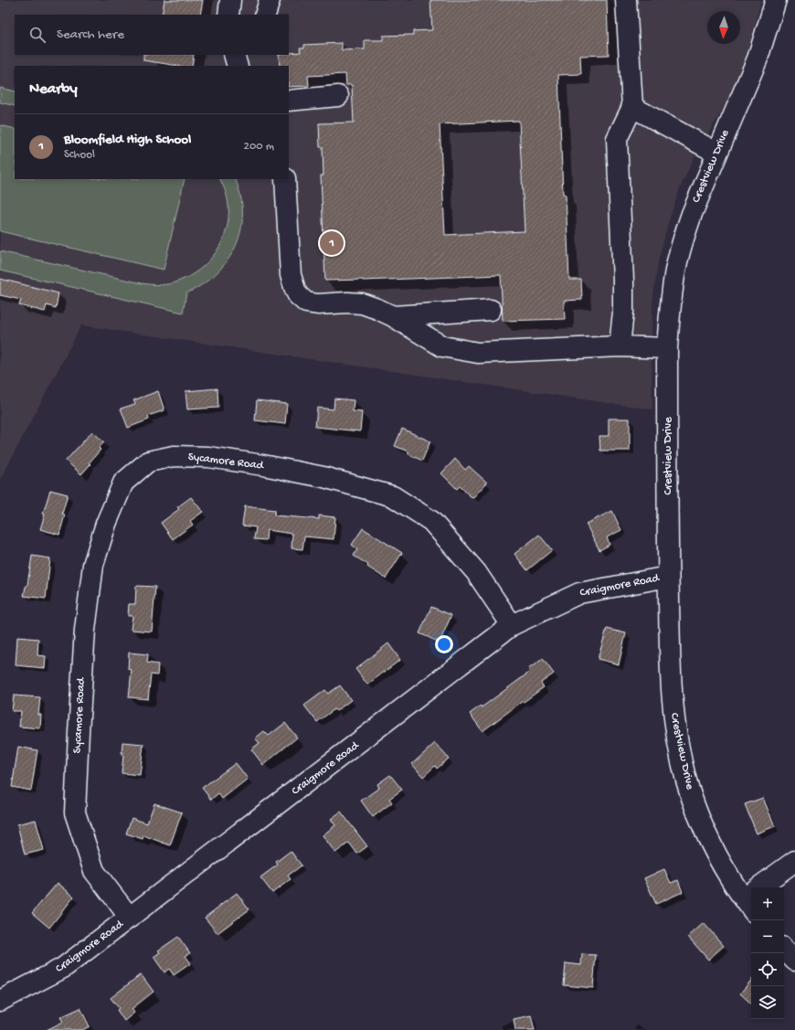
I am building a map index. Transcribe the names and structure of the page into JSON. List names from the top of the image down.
{
  "streets": {
    "street": ["Crestview Drive", "Sycamore Road", "Craigmore Road"]
  },
  "crossings": [
    ["Crestview Drive", "Craigmore Road"],
    ["Sycamore Road", "Craigmore Road"]
  ],
  "north": "bottom",
  "page": {
    "search": "Search here",
    "heading": "Nearby",
    "list": [
      {
        "mark": "1",
        "name": "Bloomfield High School",
        "note": "School",
        "value": "200 m"
      }
    ],
    "pins": "1",
    "map_buttons": ["+", "−"]
  }
}
